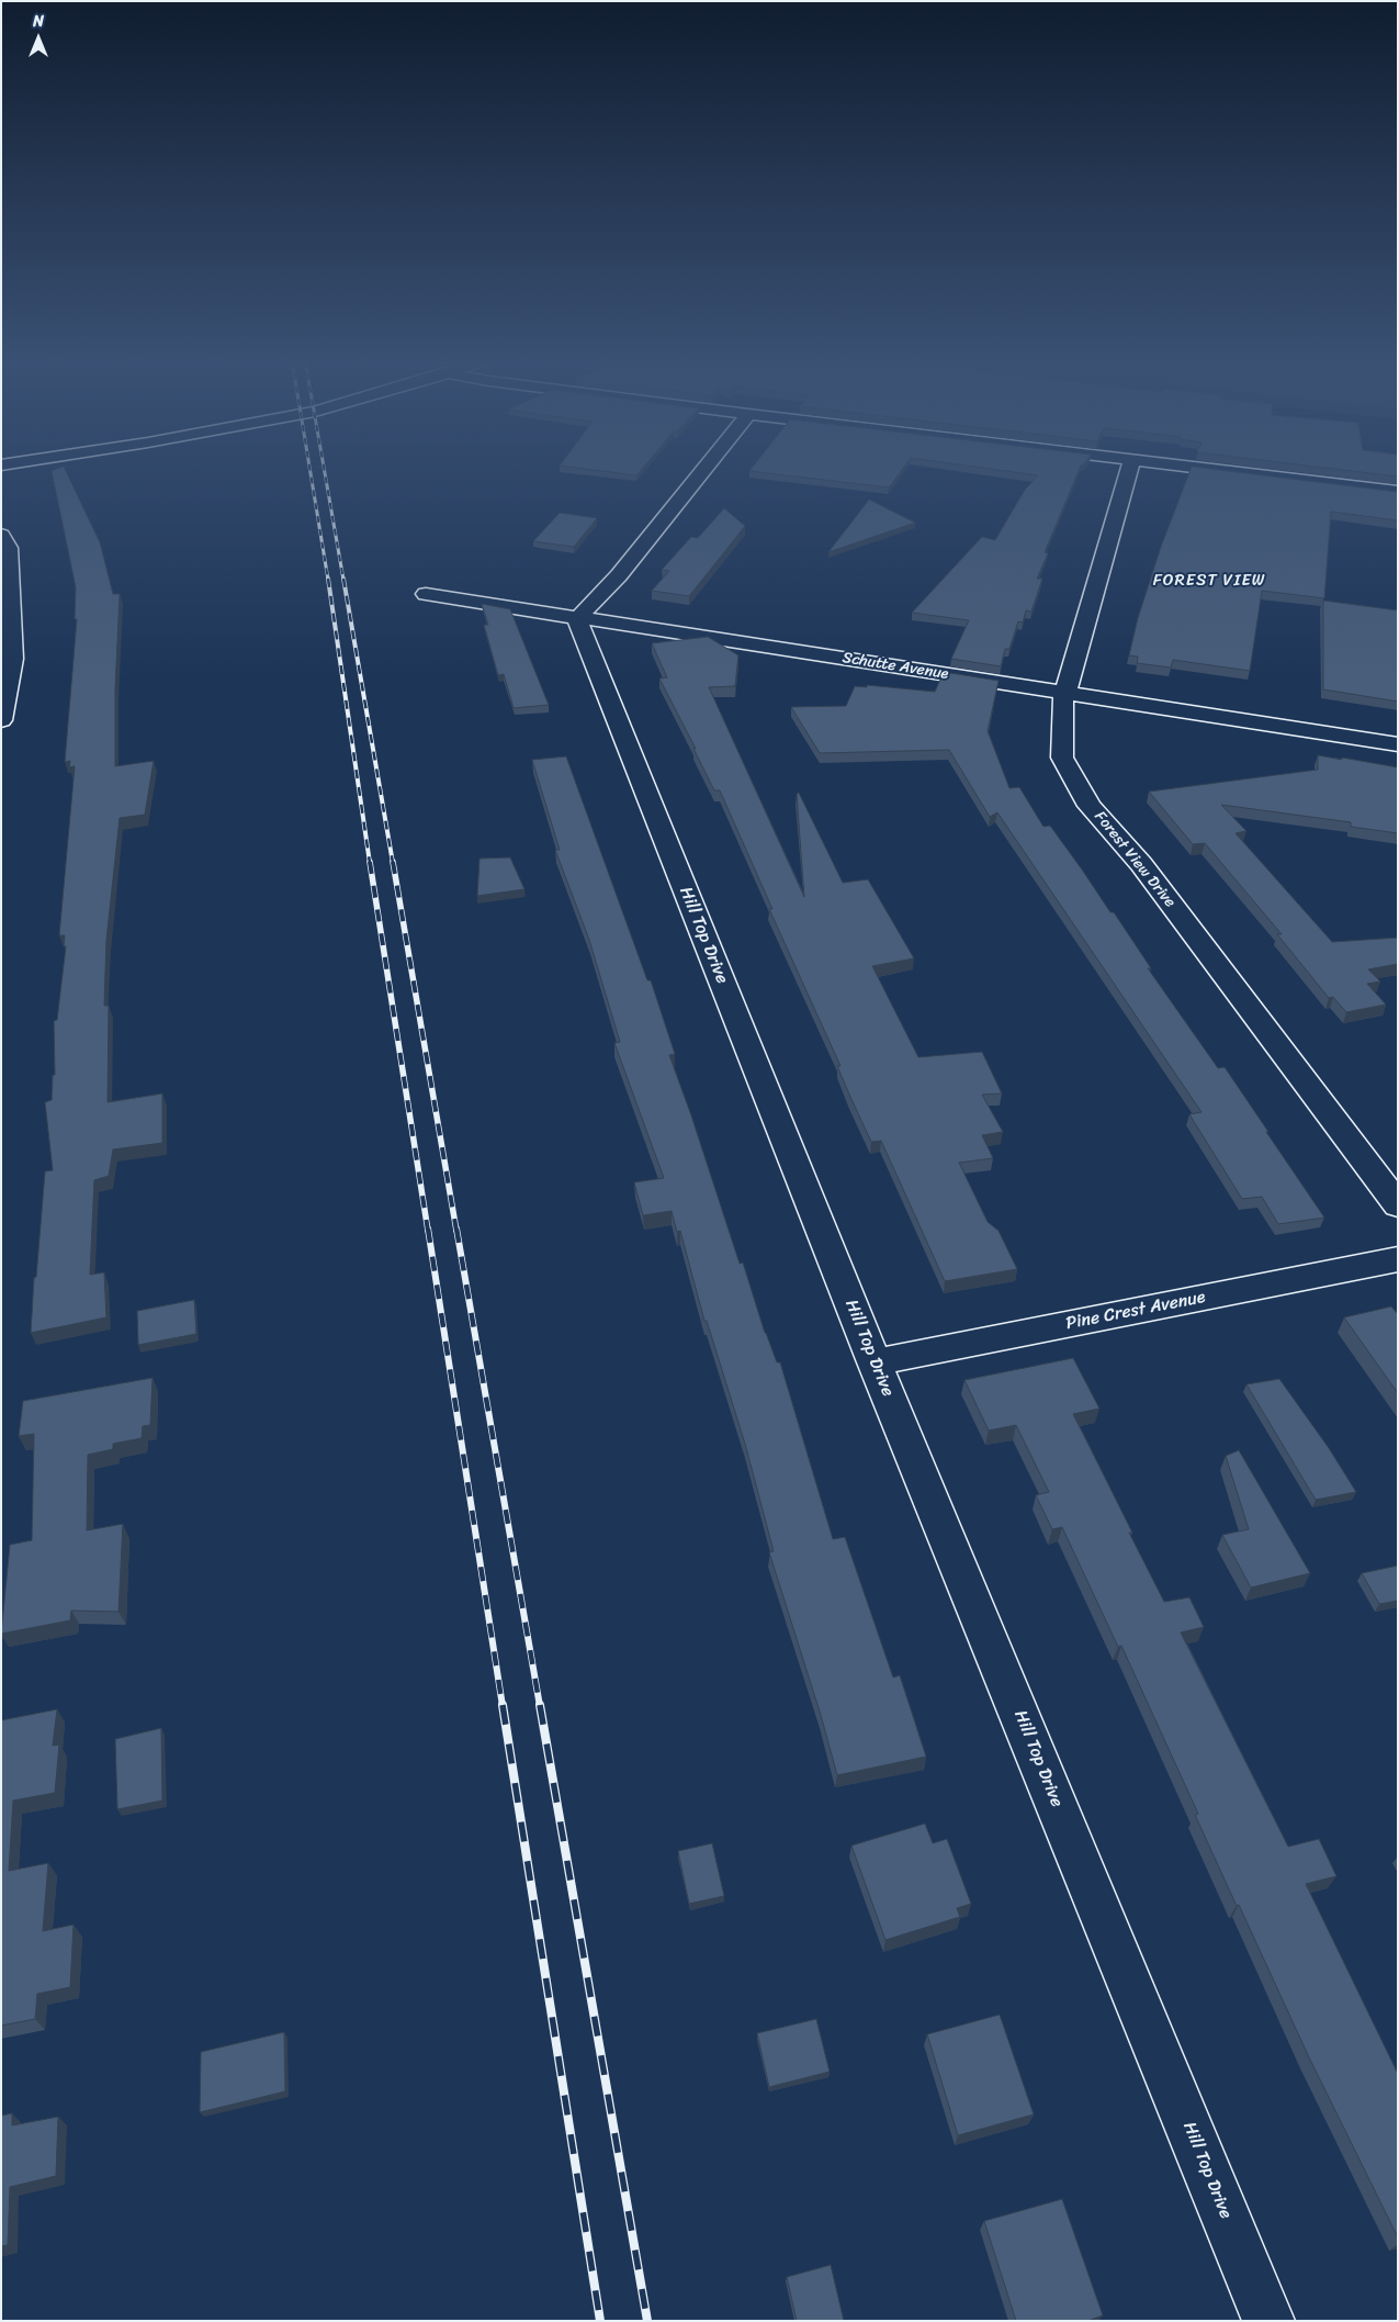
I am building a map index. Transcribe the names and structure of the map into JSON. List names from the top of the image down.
{
  "streets": {
    "street": [
      "Schutte Avenue",
      "Forest View Drive",
      "Hill Top Drive",
      "Pine Crest Avenue"
    ]
  },
  "crossings": [
    ["Schutte Avenue", "Forest View Drive"],
    ["Schutte Avenue", "Hill Top Drive"],
    ["Hill Top Drive", "Pine Crest Avenue"]
  ],
  "districts": ["FOREST VIEW"],
  "north": "top"
}
